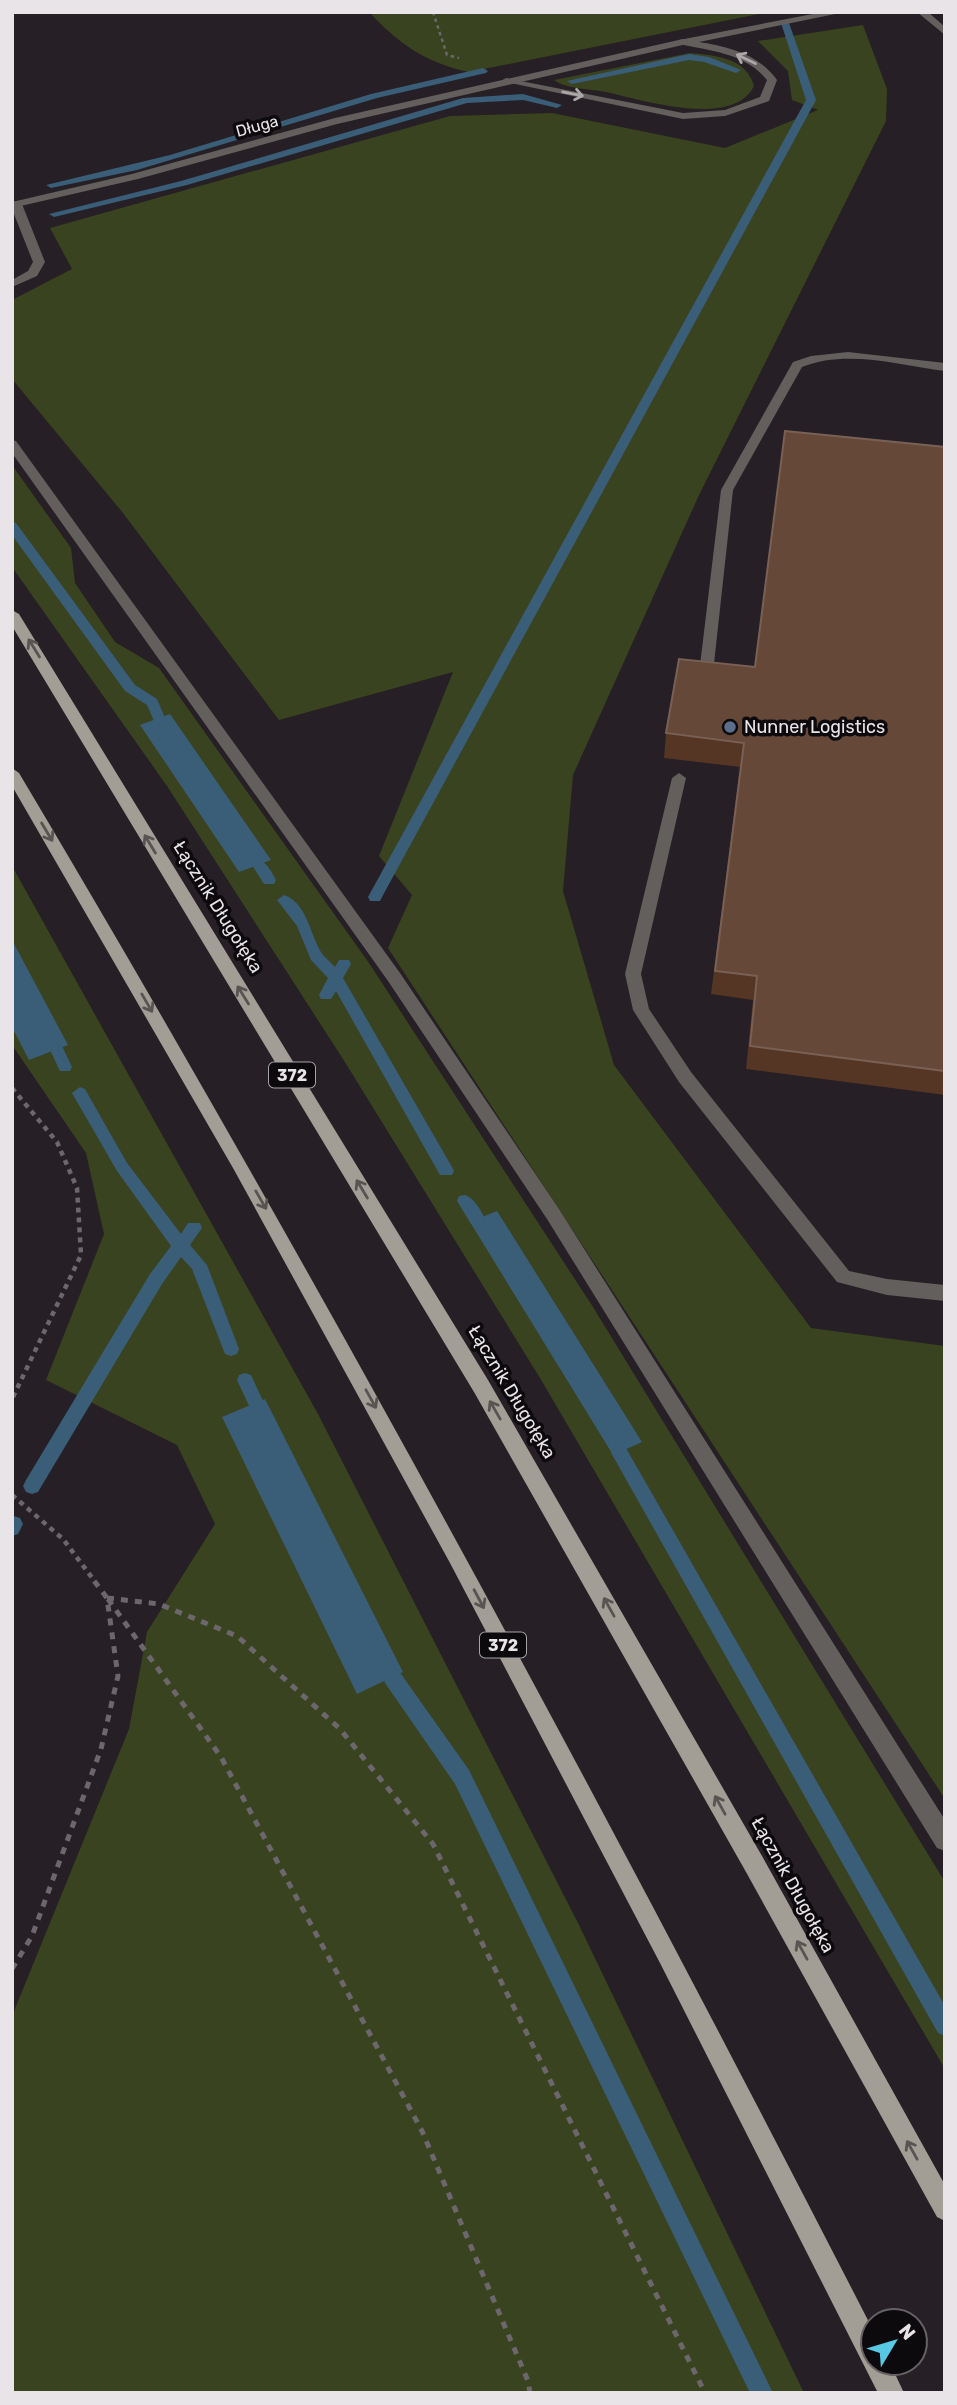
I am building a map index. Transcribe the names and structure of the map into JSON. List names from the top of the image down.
{
  "streets": {
    "main road": ["Łącznik Długołęka", "372"],
    "street": ["Długa"]
  },
  "places": ["Nunner Logistics"],
  "north": "top right"
}
